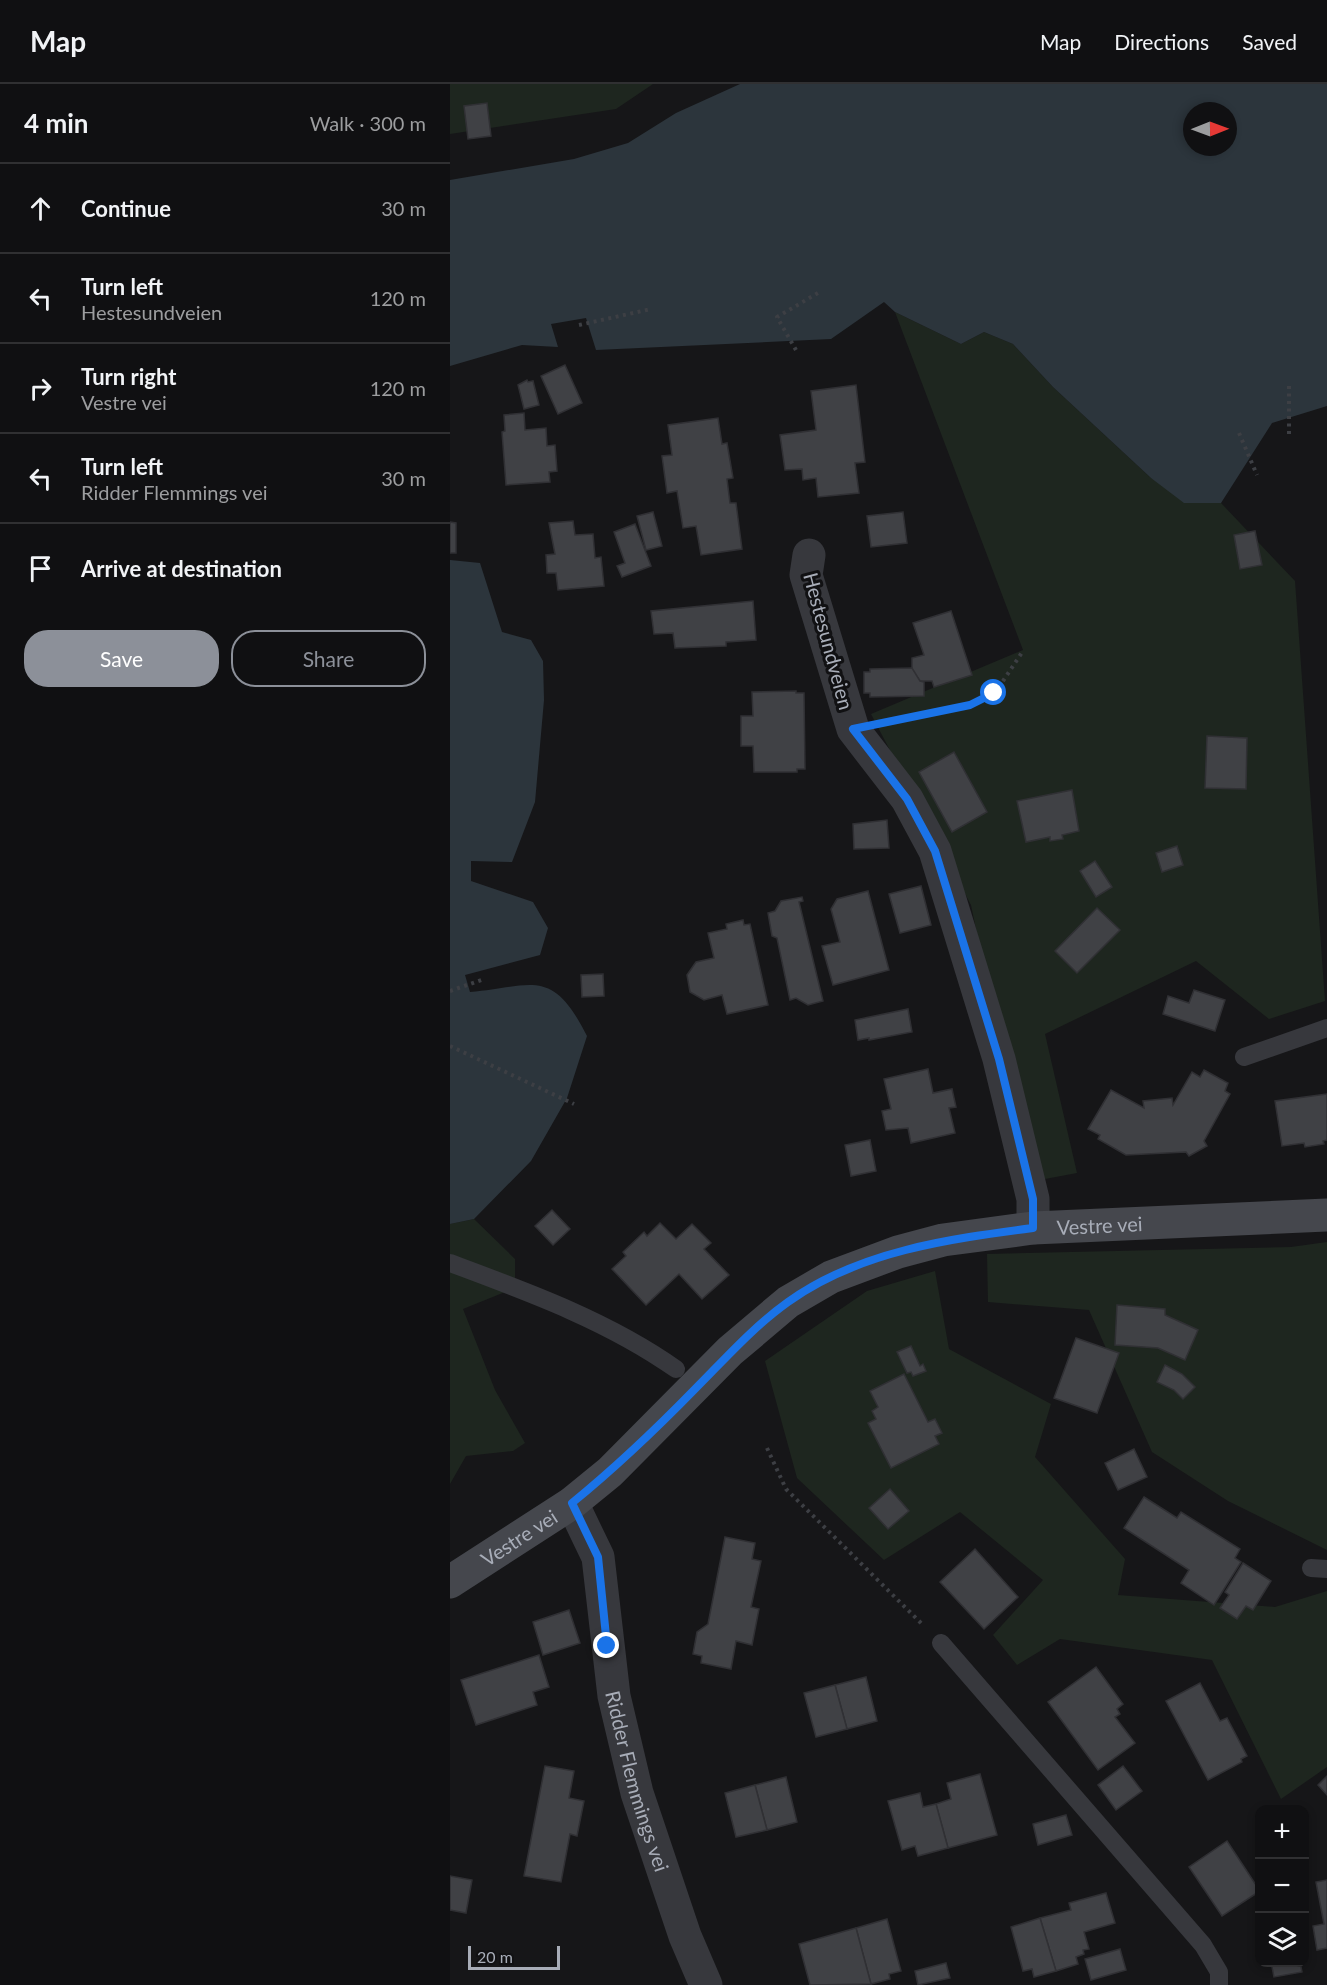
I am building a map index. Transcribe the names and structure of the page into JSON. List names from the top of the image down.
{
  "streets": {
    "street": ["Hestesundveien", "Vestre vei", "Ridder Flemmings vei"]
  },
  "crossings": [
    ["Hestesundveien", "Vestre vei"],
    ["Vestre vei", "Ridder Flemmings vei"]
  ],
  "scale_bar": "20 m",
  "north": "right",
  "page": {
    "header": "Map",
    "nav": ["Map", "Directions", "Saved"],
    "heading": ["4 min", "Walk · 300 m"],
    "list": [
      ["Continue", "30 m"],
      ["Turn left", "Hestesundveien", "120 m"],
      ["Turn right", "Vestre vei", "120 m"],
      ["Turn left", "Ridder Flemmings vei", "30 m"],
      "Arrive at destination"
    ],
    "buttons": ["Save", "Share"],
    "map_buttons": ["+", "−"],
    "scale": "20 m"
  }
}
